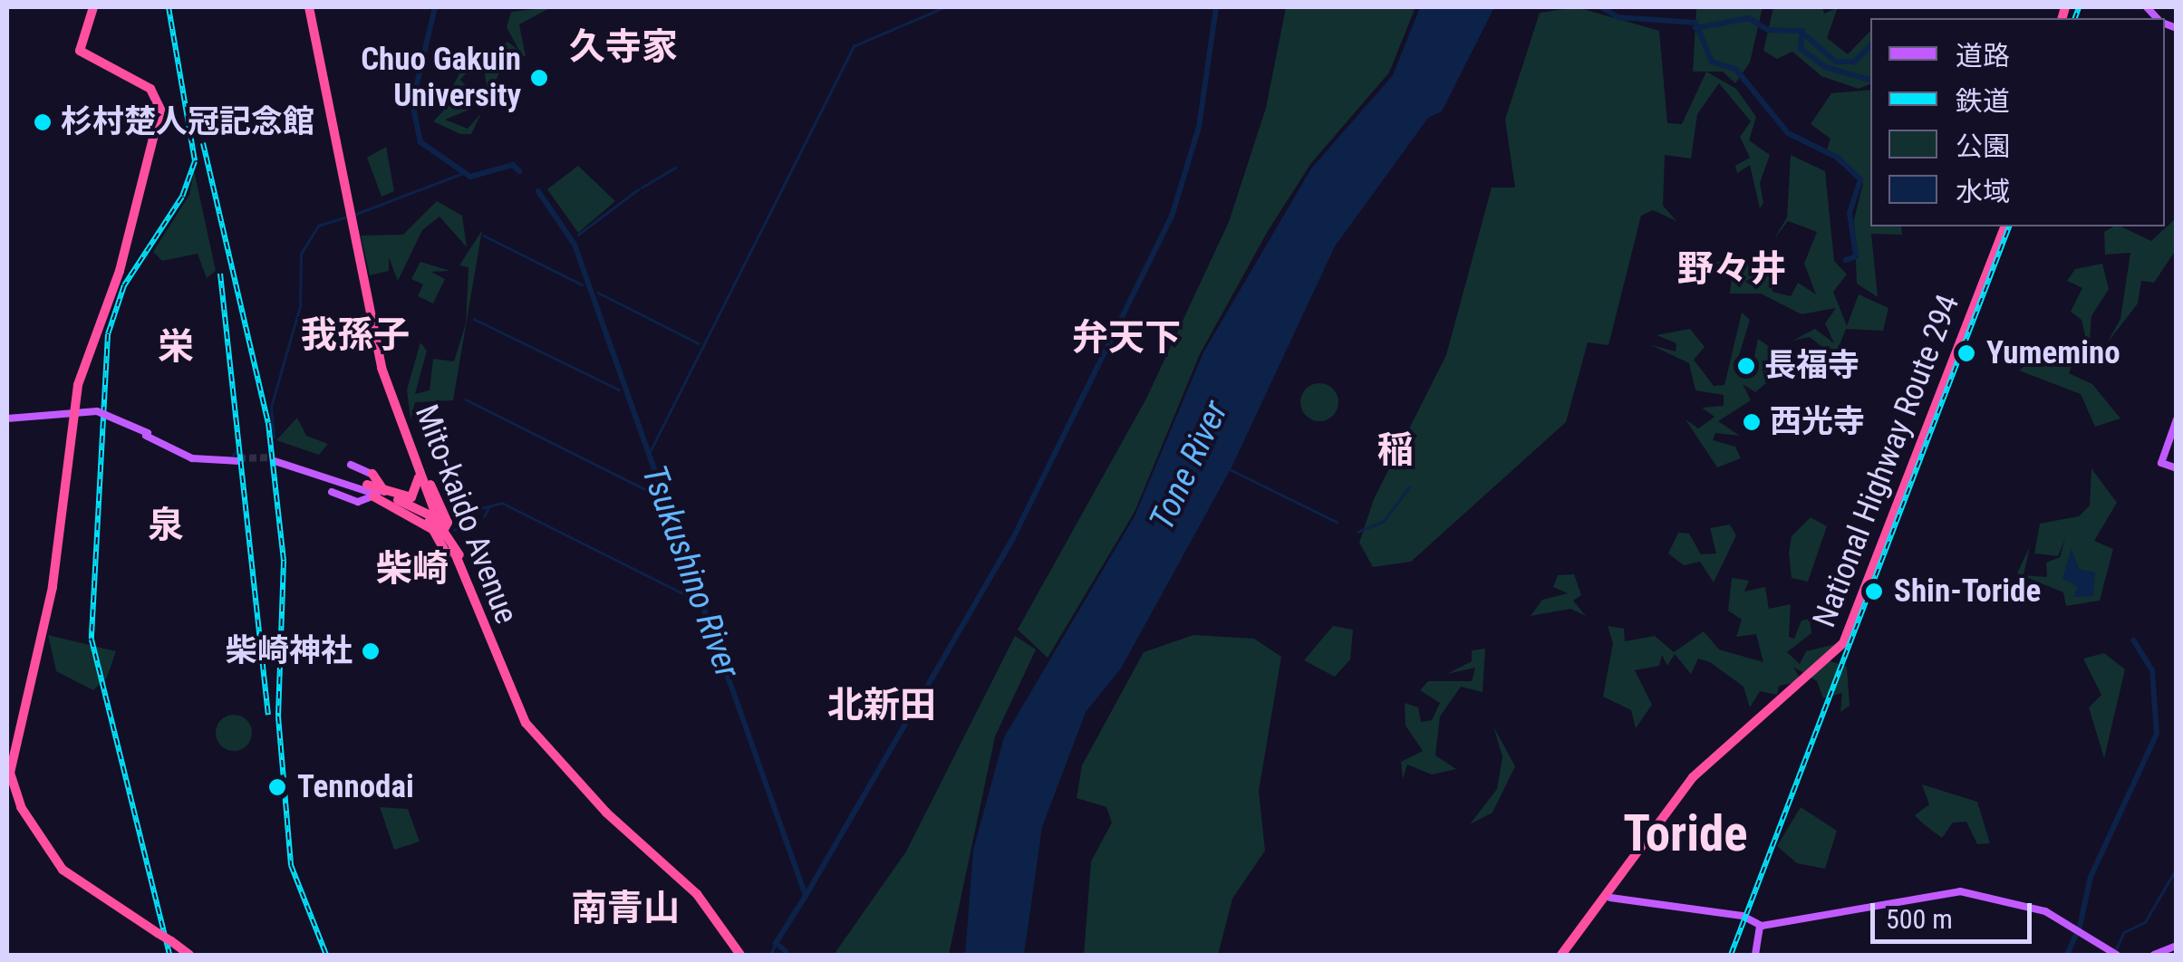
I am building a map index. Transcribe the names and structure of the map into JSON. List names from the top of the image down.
{
  "streets": {
    "highway": ["National Highway Route 294", "Mito-kaido Avenue"]
  },
  "districts": [
    "久寺家",
    "野々井",
    "我孫子",
    "弁天下",
    "栄",
    "稲",
    "泉",
    "柴崎",
    "北新田",
    "Toride",
    "南青山"
  ],
  "water": ["Tone River", "Tsukushino River"],
  "places": [
    "Chuo Gakuin University",
    "杉村楚人冠記念館",
    "Yumemino",
    "長福寺",
    "西光寺",
    "Shin-Toride",
    "柴崎神社",
    "Tennodai"
  ],
  "legend": [
    "道路",
    "鉄道",
    "公園",
    "水域"
  ],
  "scale_bar": "500 m"
}
